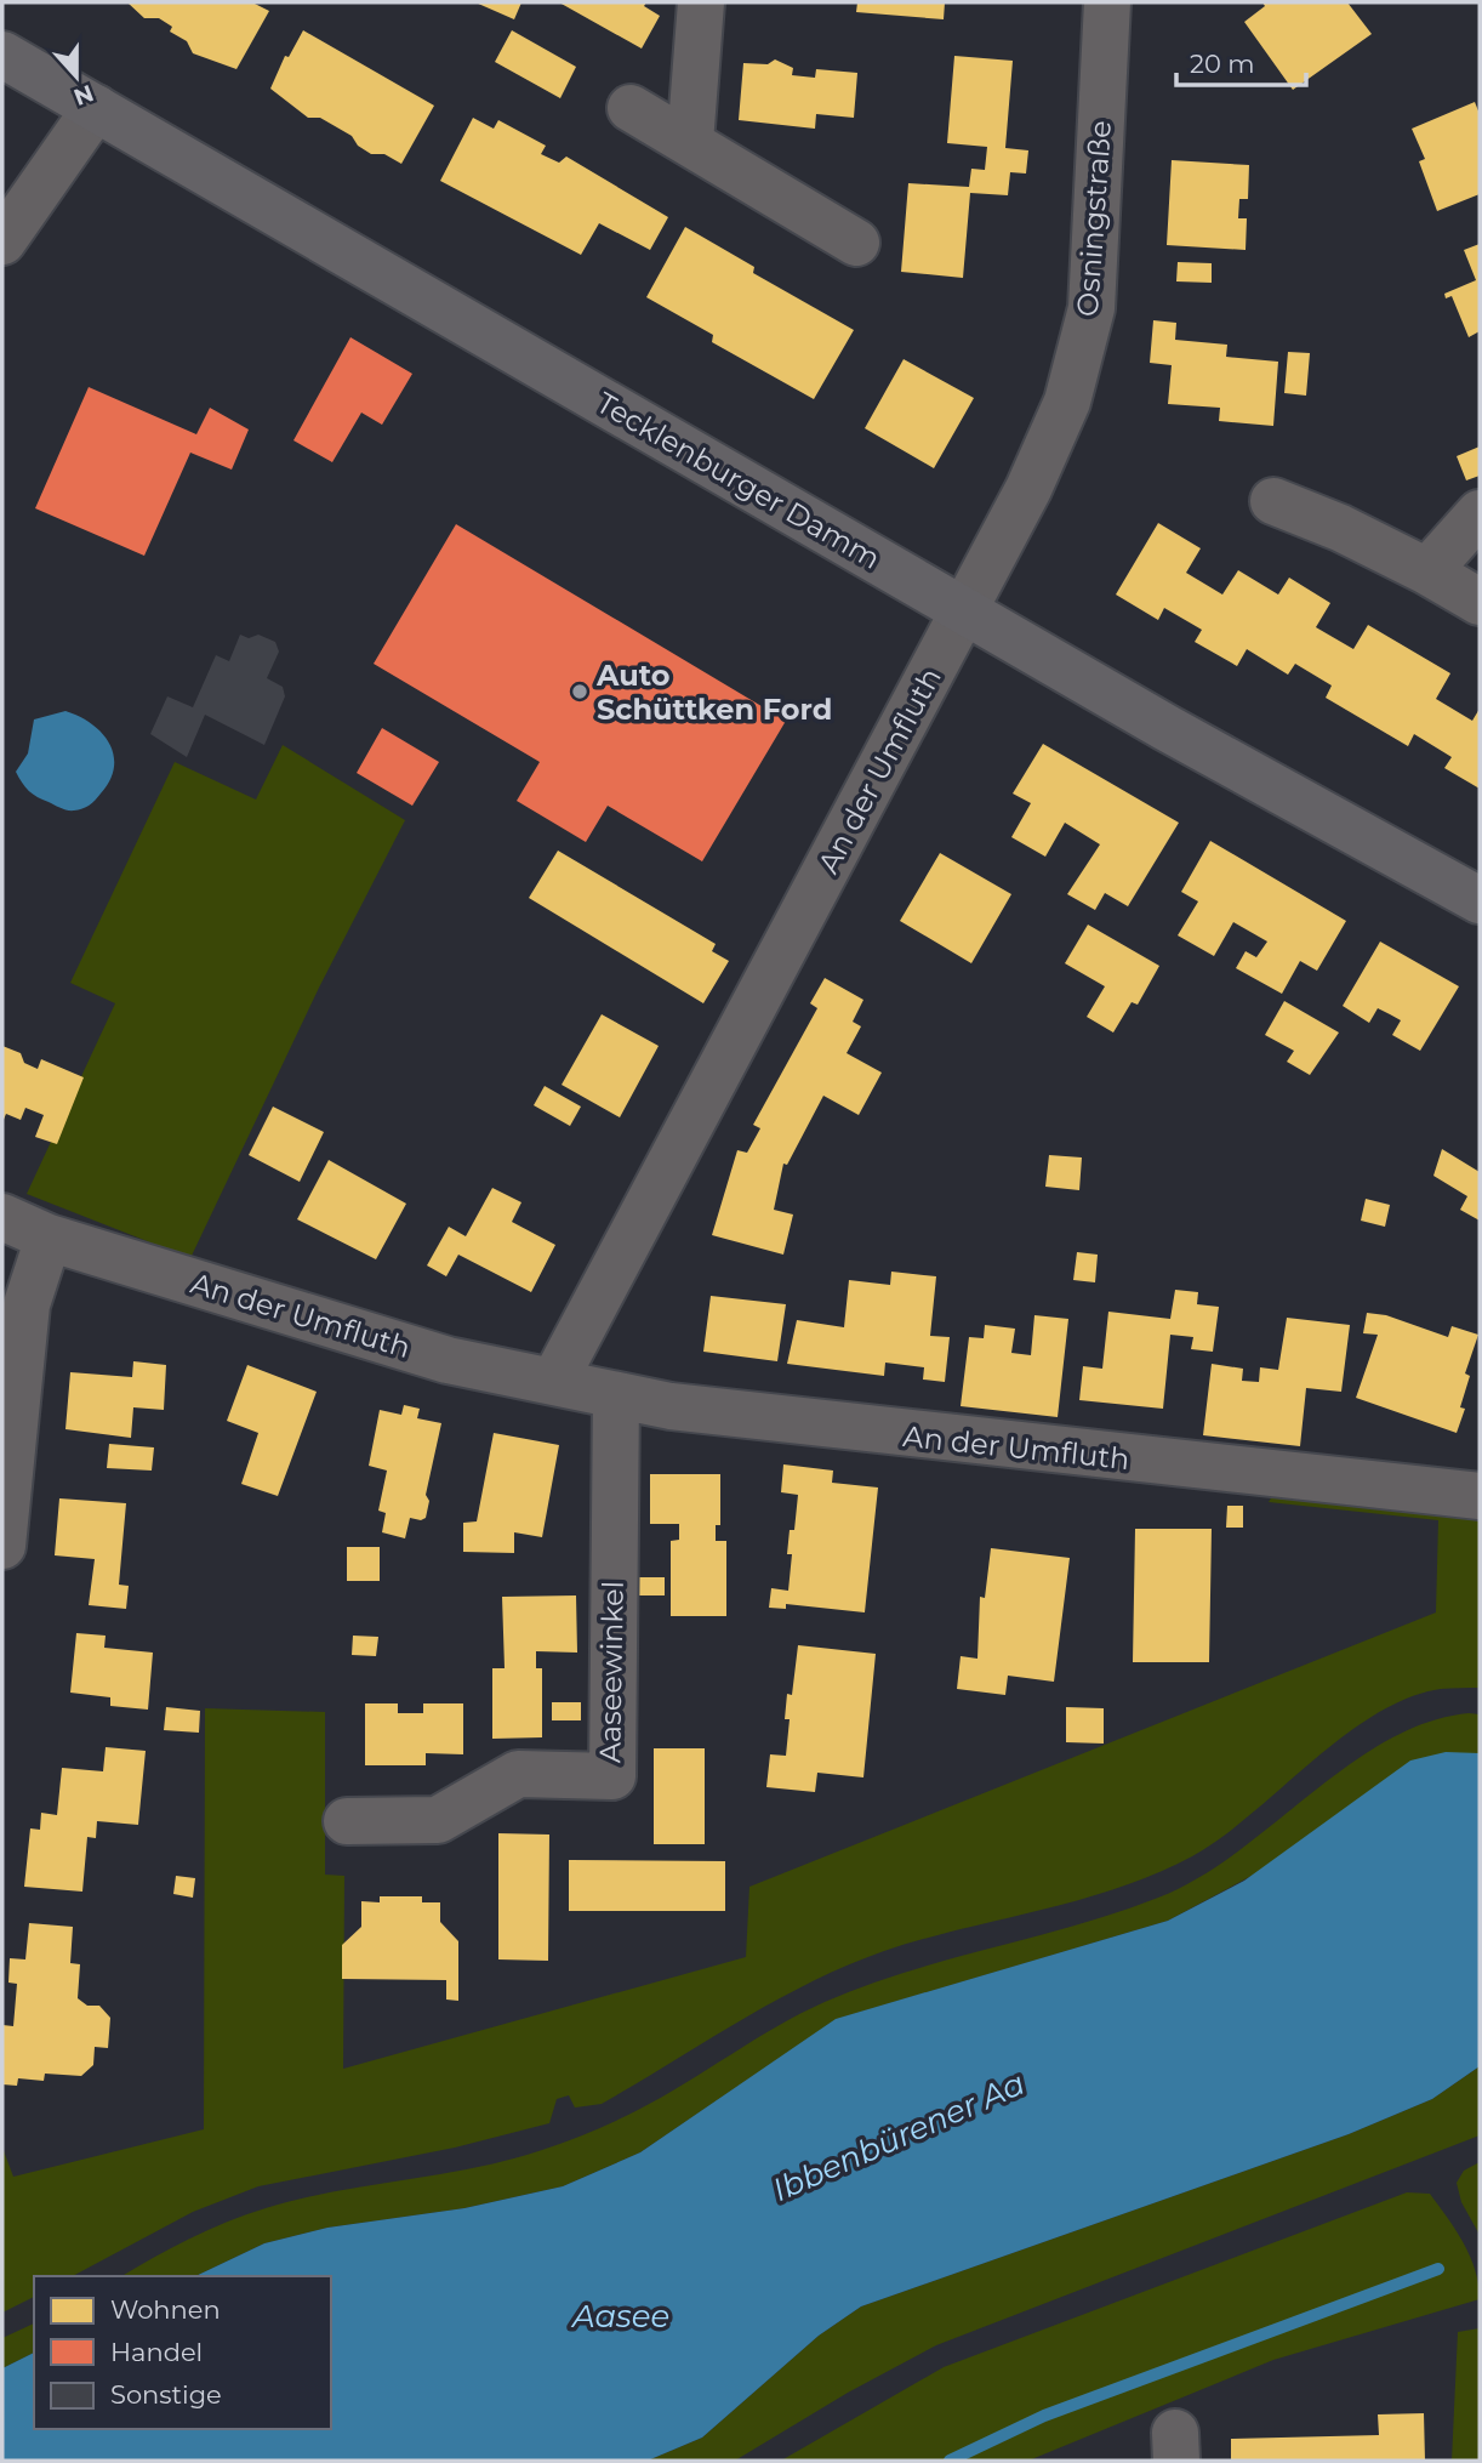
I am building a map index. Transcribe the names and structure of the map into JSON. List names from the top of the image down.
{
  "streets": {
    "main road": ["Tecklenburger Damm"],
    "street": ["Osningstraße", "An der Umfluth", "Aaseewinkel"]
  },
  "crossings": [
    ["Osningstraße", "Tecklenburger Damm"],
    ["Osningstraße", "An der Umfluth"],
    ["Tecklenburger Damm", "An der Umfluth"],
    ["An der Umfluth", "Aaseewinkel"]
  ],
  "water": ["Ibbenbürener Aa", "Aasee"],
  "places": ["Auto Schüttken Ford"],
  "legend": ["Wohnen", "Handel", "Sonstige"],
  "scale_bar": "20 m",
  "north": "bottom"
}
